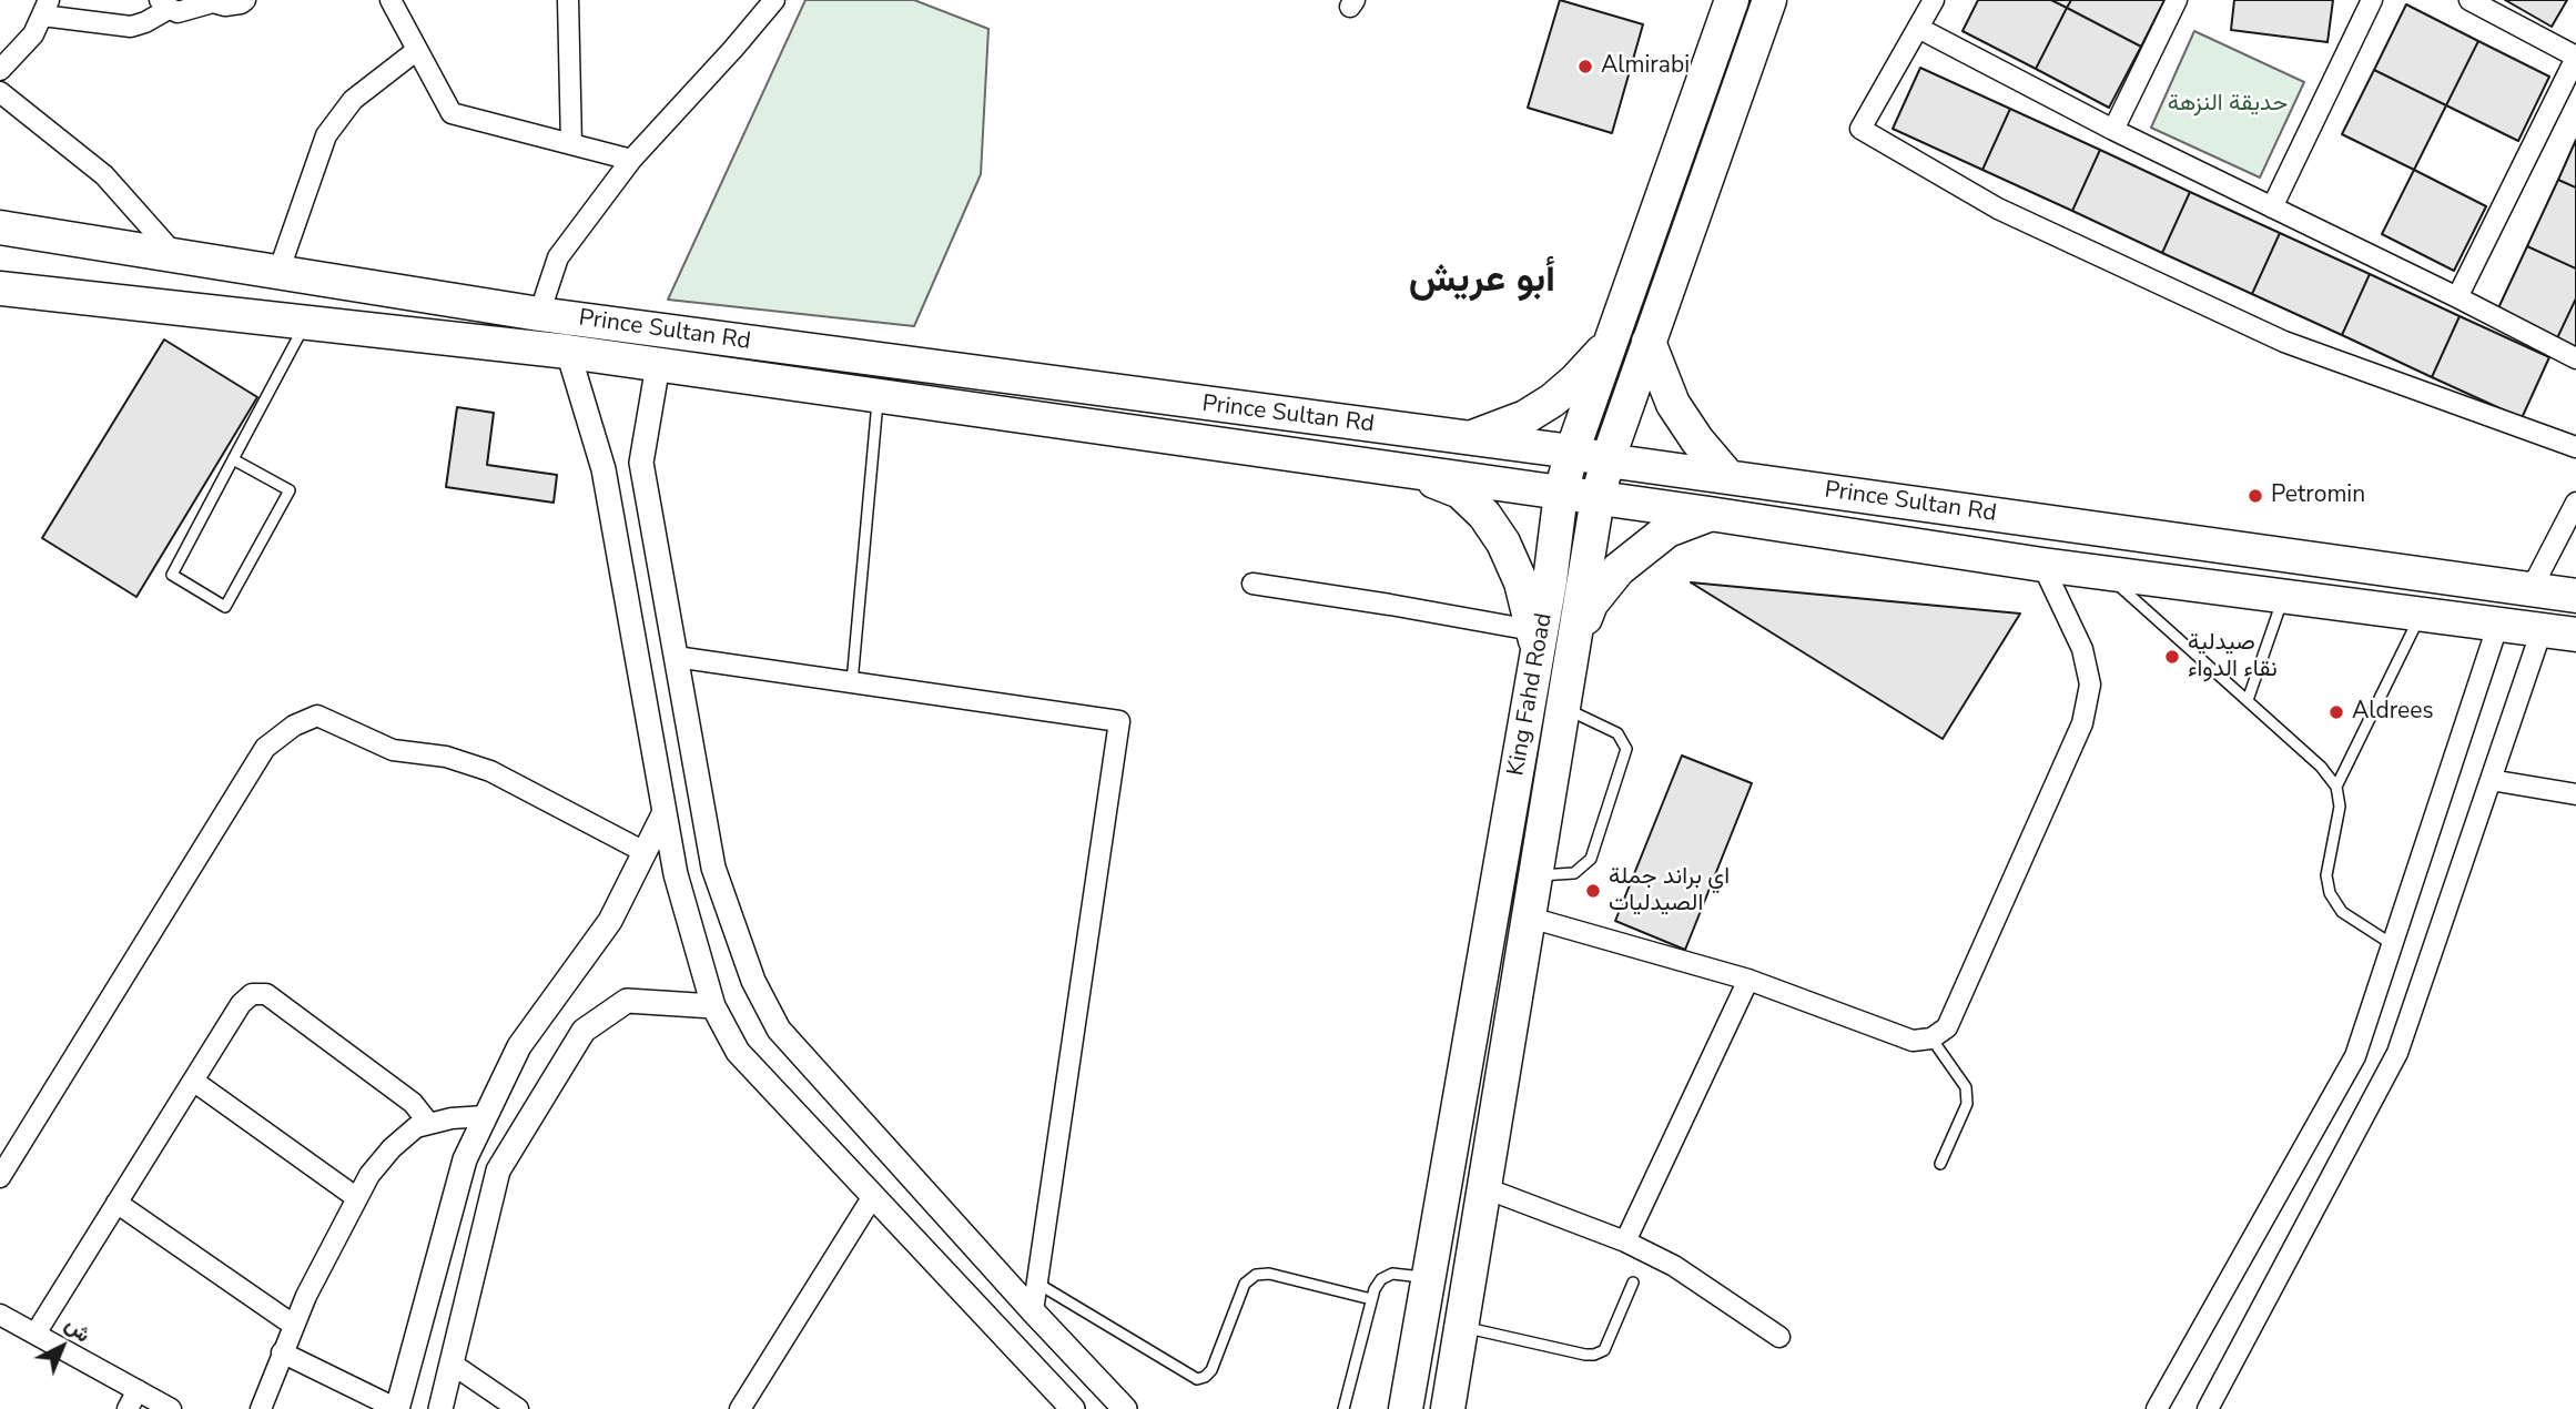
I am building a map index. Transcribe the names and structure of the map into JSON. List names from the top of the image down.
{
  "streets": {
    "highway": ["Prince Sultan Rd", "King Fahd Road"]
  },
  "crossings": [
    ["Prince Sultan Rd", "King Fahd Road"]
  ],
  "districts": ["أبو عريش"],
  "parks": ["حديقة النزهة"],
  "places": [
    "Almirabi",
    "Petromin",
    "صيدلية نقاء الدواء",
    "Aldrees",
    "اي براند جملة الصيدليات"
  ],
  "north": "top right"
}
